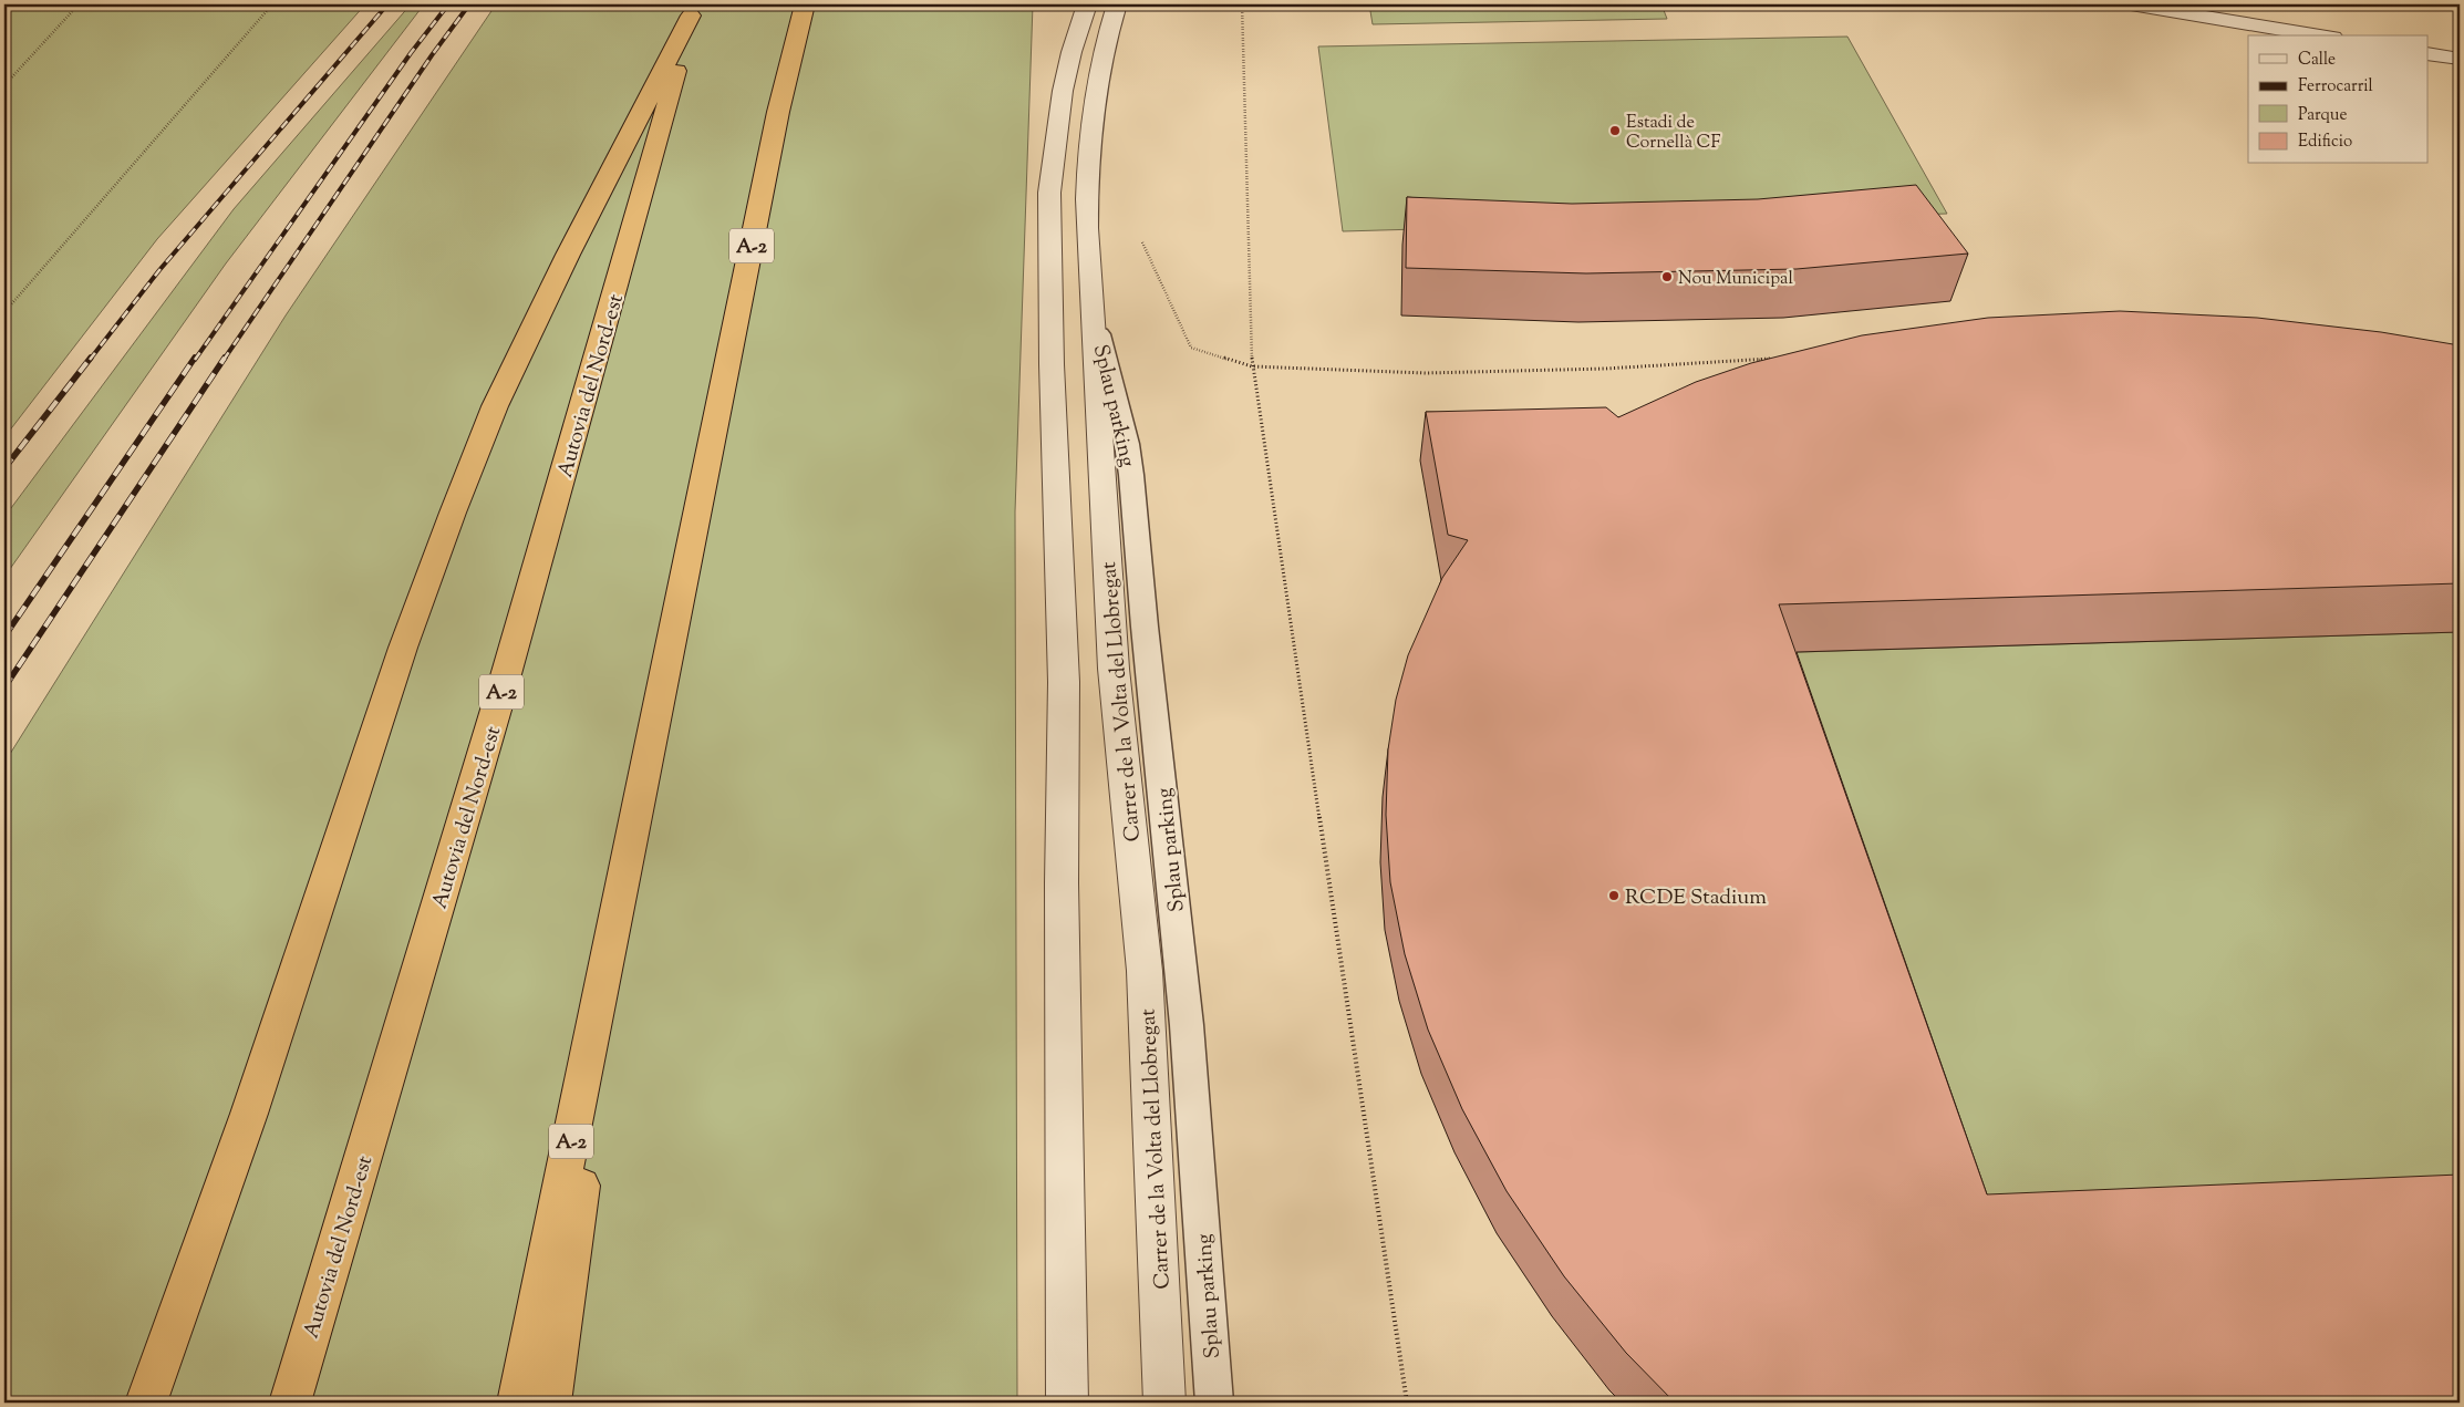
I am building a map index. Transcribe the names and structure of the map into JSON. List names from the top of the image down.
{
  "streets": {
    "highway": ["A-2", "Autovia del Nord-est"],
    "street": ["Carrer de la Volta del Llobregat"],
    "lane": ["Splau parking"]
  },
  "crossings": [
    ["Splau parking", "Carrer de la Volta del Llobregat"]
  ],
  "places": ["Estadi de Cornellà CF", "Nou Municipal", "RCDE Stadium"],
  "legend": [
    "Calle",
    "Ferrocarril",
    "Parque",
    "Edificio"
  ]
}
